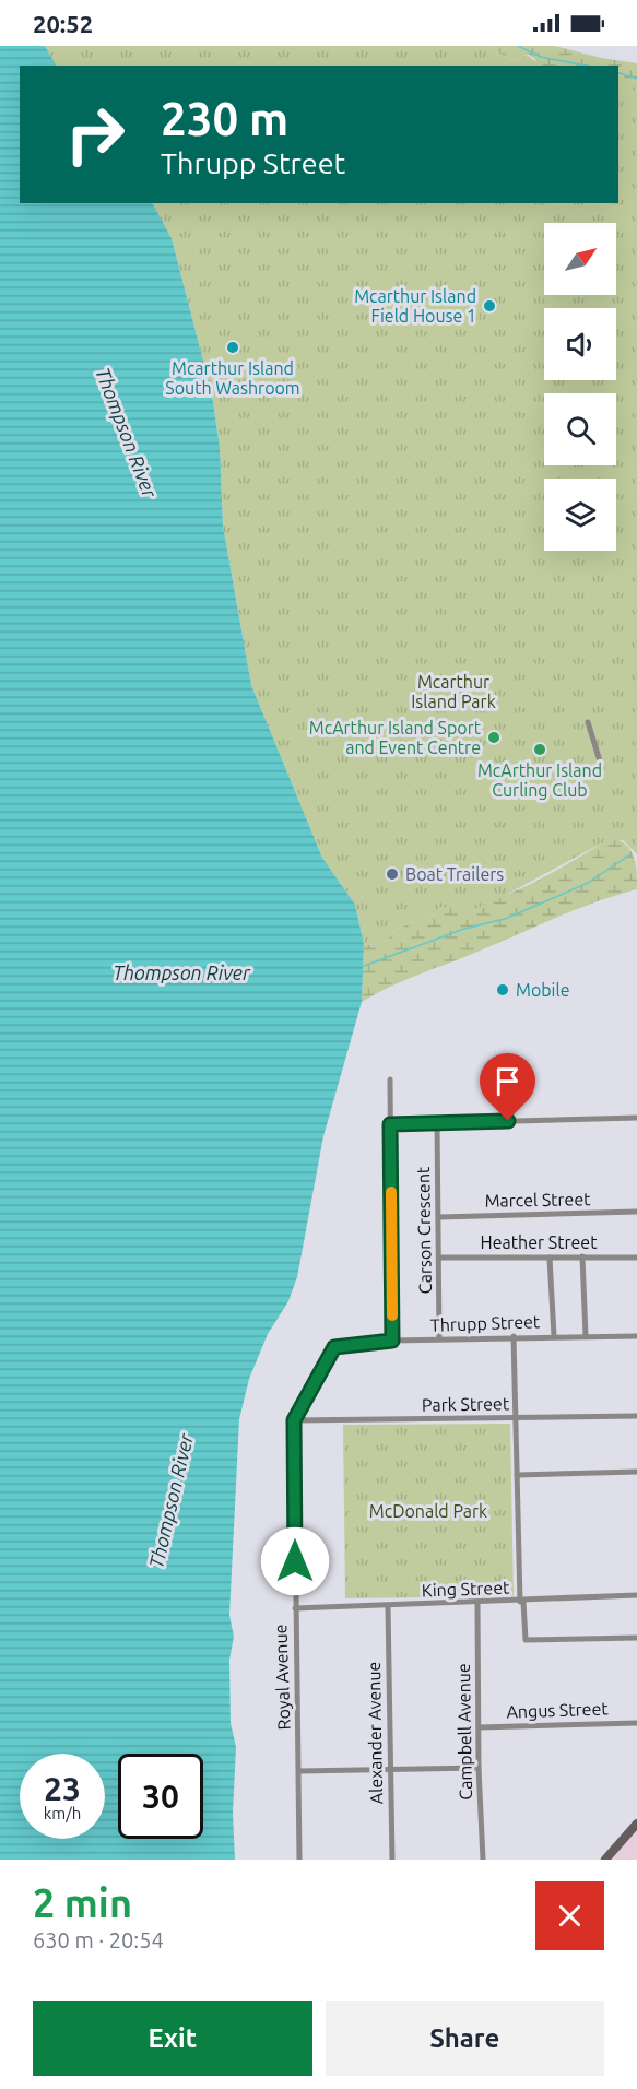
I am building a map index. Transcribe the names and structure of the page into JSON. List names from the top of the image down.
{
  "streets": {
    "street": [
      "Marcel Street",
      "Carson Crescent",
      "Heather Street",
      "Thrupp Street",
      "Park Street",
      "King Street",
      "Royal Avenue",
      "Angus Street",
      "Campbell Avenue",
      "Alexander Avenue"
    ]
  },
  "crossings": [
    ["Marcel Street", "Carson Crescent"],
    ["Carson Crescent", "Heather Street"],
    ["Carson Crescent", "Thrupp Street"],
    ["Thrupp Street", "Royal Avenue"],
    ["Park Street", "Royal Avenue"],
    ["King Street", "Royal Avenue"],
    ["King Street", "Campbell Avenue"],
    ["King Street", "Alexander Avenue"],
    ["Angus Street", "Campbell Avenue"]
  ],
  "water": ["Thompson River"],
  "parks": ["Mcarthur Island Park", "McDonald Park"],
  "places": [
    "Mcarthur Island Field House 1",
    "Mcarthur Island South Washroom",
    "McArthur Island Sport and Event Centre",
    "McArthur Island Curling Club",
    "Boat Trailers",
    "Mobile"
  ],
  "north": "top right",
  "page": {
    "status": "20:52",
    "turn": ["230 m", "Thrupp Street"],
    "speed": "23 km/h",
    "limit": "30",
    "heading": ["2 min", "630 m · 20:54"],
    "buttons": ["Exit", "Share"]
  }
}
